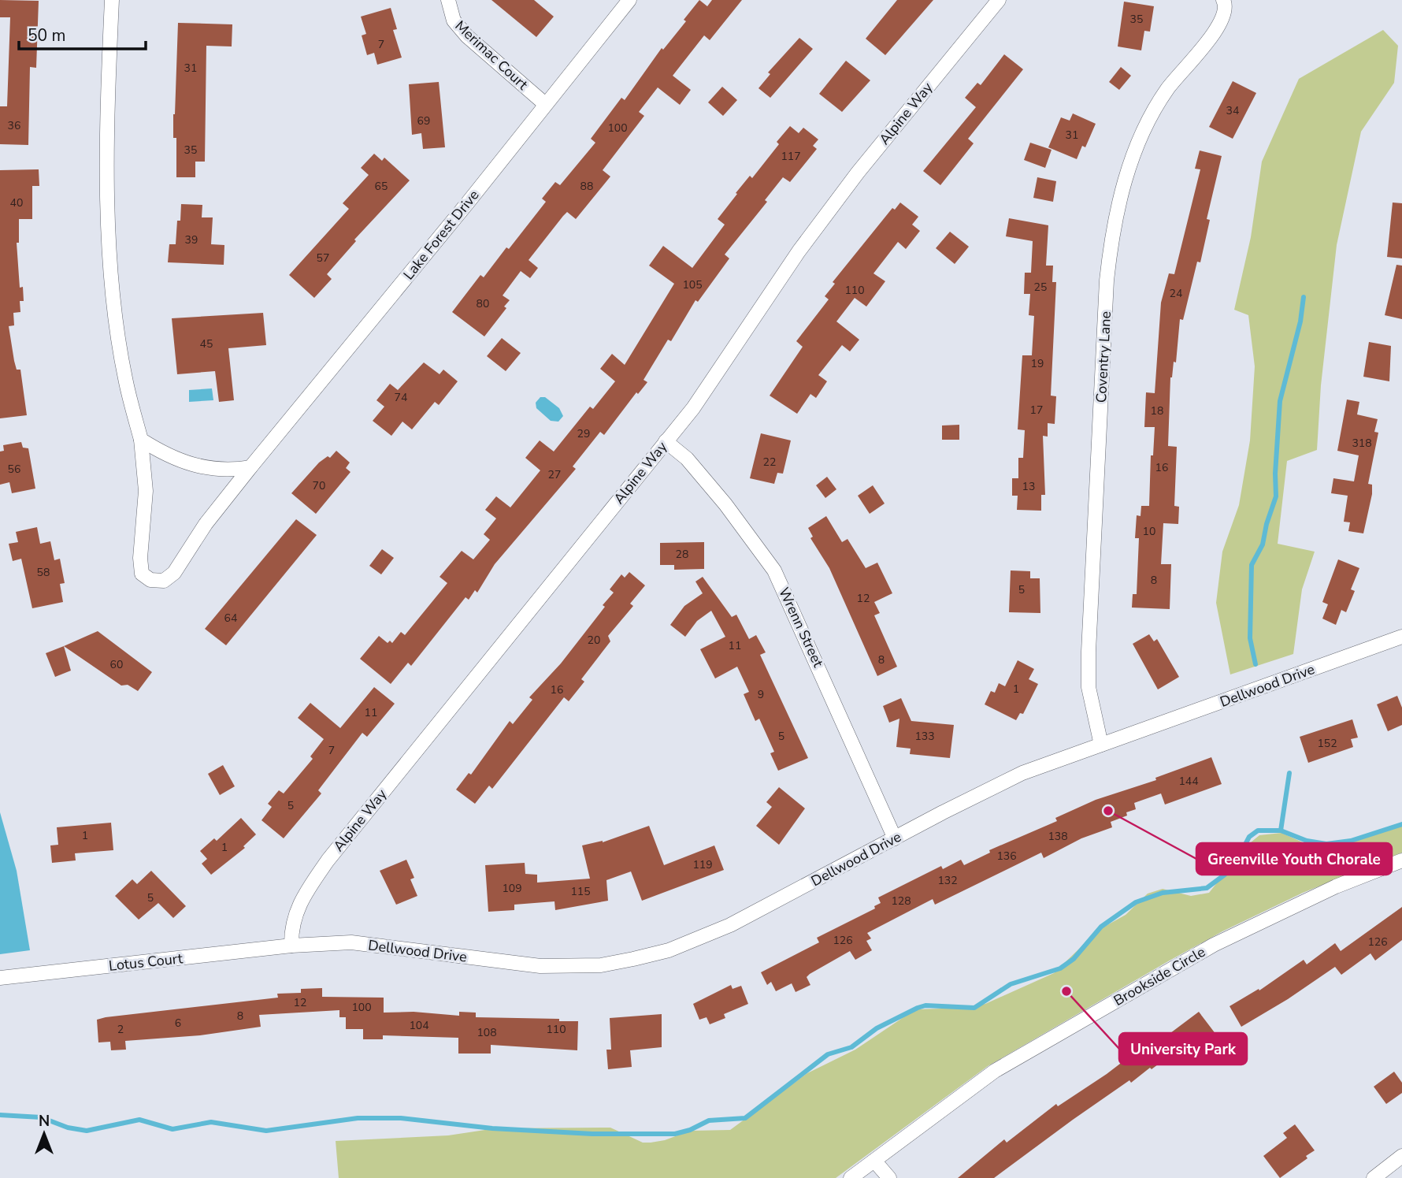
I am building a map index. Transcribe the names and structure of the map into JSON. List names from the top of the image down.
{
  "streets": {
    "street": [
      "Merimac Court",
      "Alpine Way",
      "Lake Forest Drive",
      "Coventry Lane",
      "Wrenn Street",
      "Dellwood Drive",
      "Lotus Court",
      "Brookside Circle"
    ]
  },
  "crossings": [
    ["Merimac Court", "Lake Forest Drive"],
    ["Alpine Way", "Wrenn Street"],
    ["Alpine Way", "Dellwood Drive"],
    ["Alpine Way", "Lotus Court"],
    ["Coventry Lane", "Dellwood Drive"],
    ["Wrenn Street", "Dellwood Drive"],
    ["Dellwood Drive", "Lotus Court"]
  ],
  "places": ["Greenville Youth Chorale", "University Park"],
  "house_numbers": [
    "35",
    "7",
    "31",
    "34",
    "69",
    "36",
    "100",
    "31",
    "35",
    "117",
    "65",
    "88",
    "40",
    "39",
    "57",
    "105",
    "25",
    "110",
    "24",
    "80",
    "45",
    "19",
    "74",
    "17",
    "18",
    "29",
    "318",
    "22",
    "16",
    "56",
    "27",
    "70",
    "13",
    "10",
    "28",
    "58",
    "8",
    "5",
    "12",
    "64",
    "20",
    "11",
    "8",
    "60",
    "1",
    "16",
    "9",
    "11",
    "5",
    "133",
    "152",
    "7",
    "144",
    "5",
    "1",
    "138",
    "1",
    "136",
    "119",
    "132",
    "109",
    "115",
    "5",
    "128",
    "126",
    "126",
    "12",
    "100",
    "8",
    "6",
    "104",
    "2",
    "110",
    "108"
  ],
  "scale_bar": "50 m",
  "north": "top"
}
